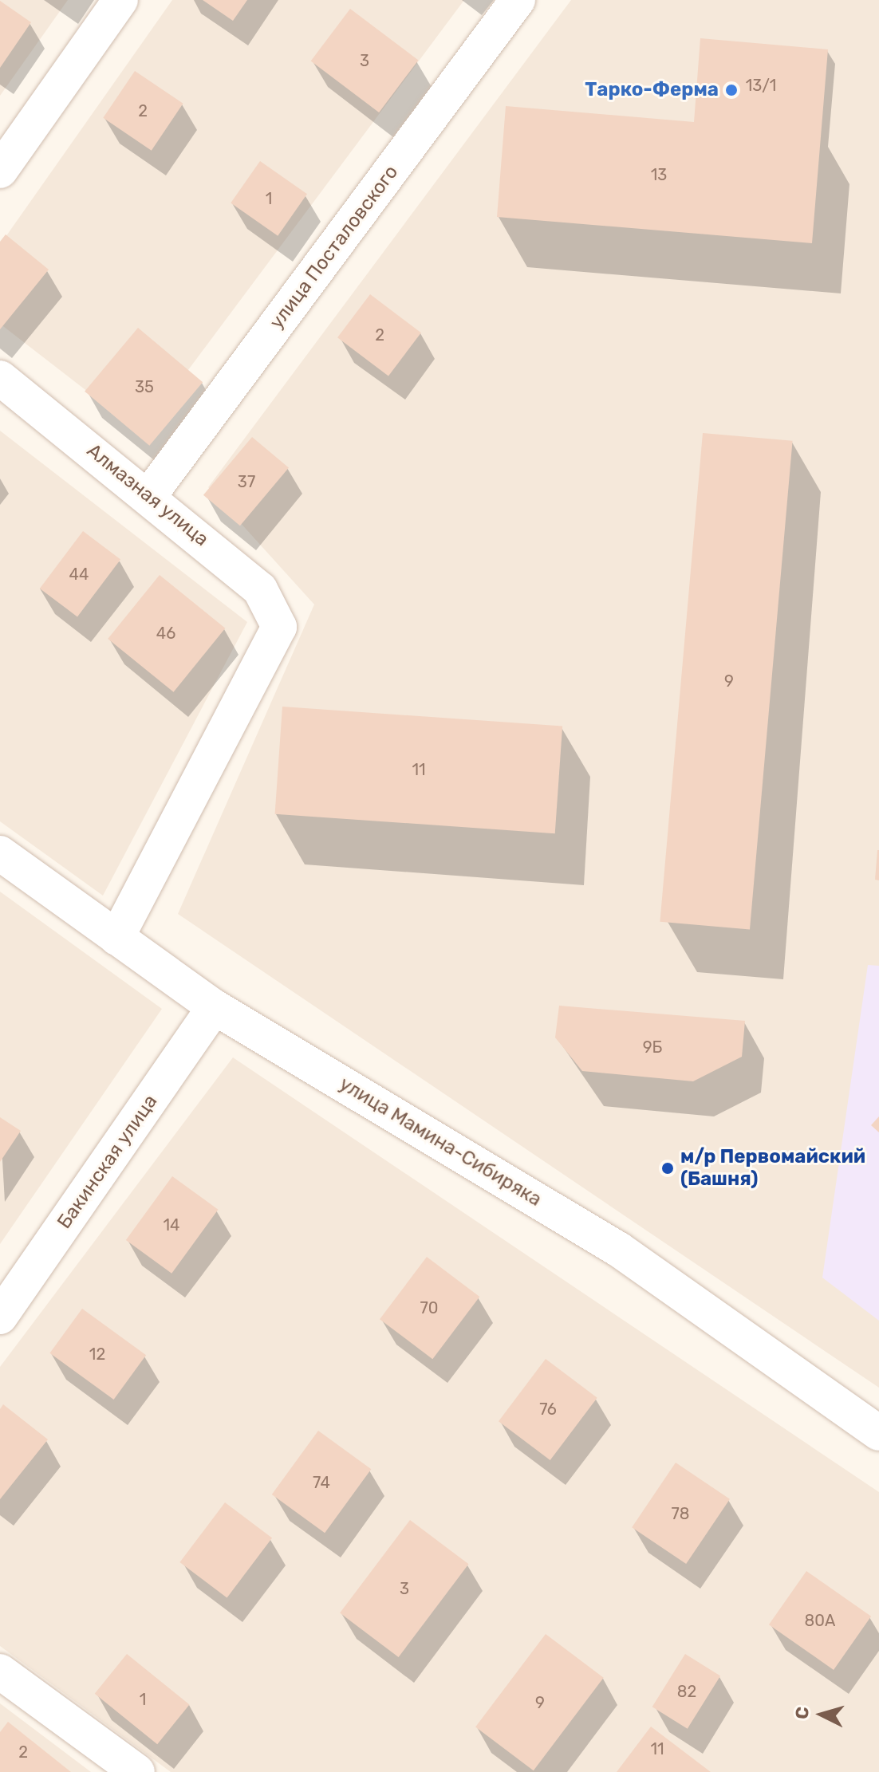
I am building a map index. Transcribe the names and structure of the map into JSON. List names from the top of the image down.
{
  "streets": {
    "street": [
      "улица Посталовского",
      "Алмазная улица",
      "улица Мамина-Сибиряка",
      "Бакинская улица"
    ]
  },
  "crossings": [
    ["улица Посталовского", "Алмазная улица"],
    ["Алмазная улица", "улица Мамина-Сибиряка"],
    ["улица Мамина-Сибиряка", "Бакинская улица"]
  ],
  "places": ["Тарко-Ферма", "м/р Первомайский (Башня)"],
  "house_numbers": [
    "3",
    "13/1",
    "2",
    "13",
    "1",
    "2",
    "35",
    "37",
    "44",
    "46",
    "9",
    "11",
    "9Б",
    "14",
    "70",
    "12",
    "76",
    "74",
    "78",
    "3",
    "80А",
    "82",
    "1",
    "9",
    "11",
    "2"
  ],
  "north": "left"
}
